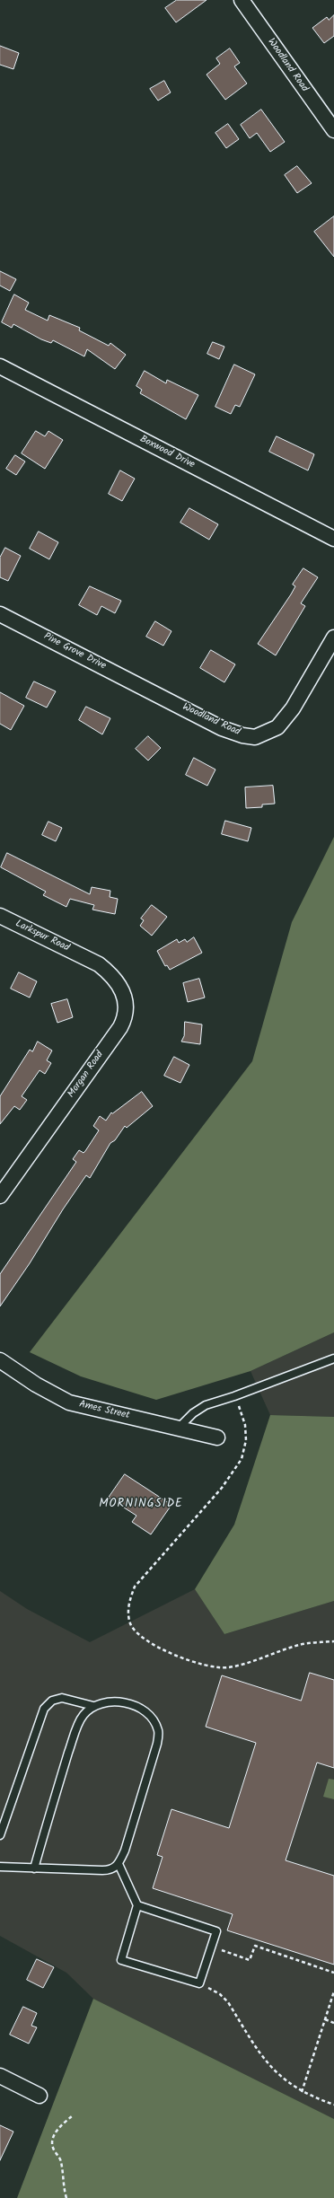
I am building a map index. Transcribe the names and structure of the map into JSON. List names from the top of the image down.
{
  "streets": {
    "street": [
      "Woodland Road",
      "Boxwood Drive",
      "Pine Grove Drive",
      "Larkspur Road",
      "Morgan Road",
      "Ames Street"
    ]
  },
  "crossings": [
    ["Woodland Road", "Pine Grove Drive"],
    ["Larkspur Road", "Morgan Road"]
  ],
  "districts": ["MORNINGSIDE"]
}
